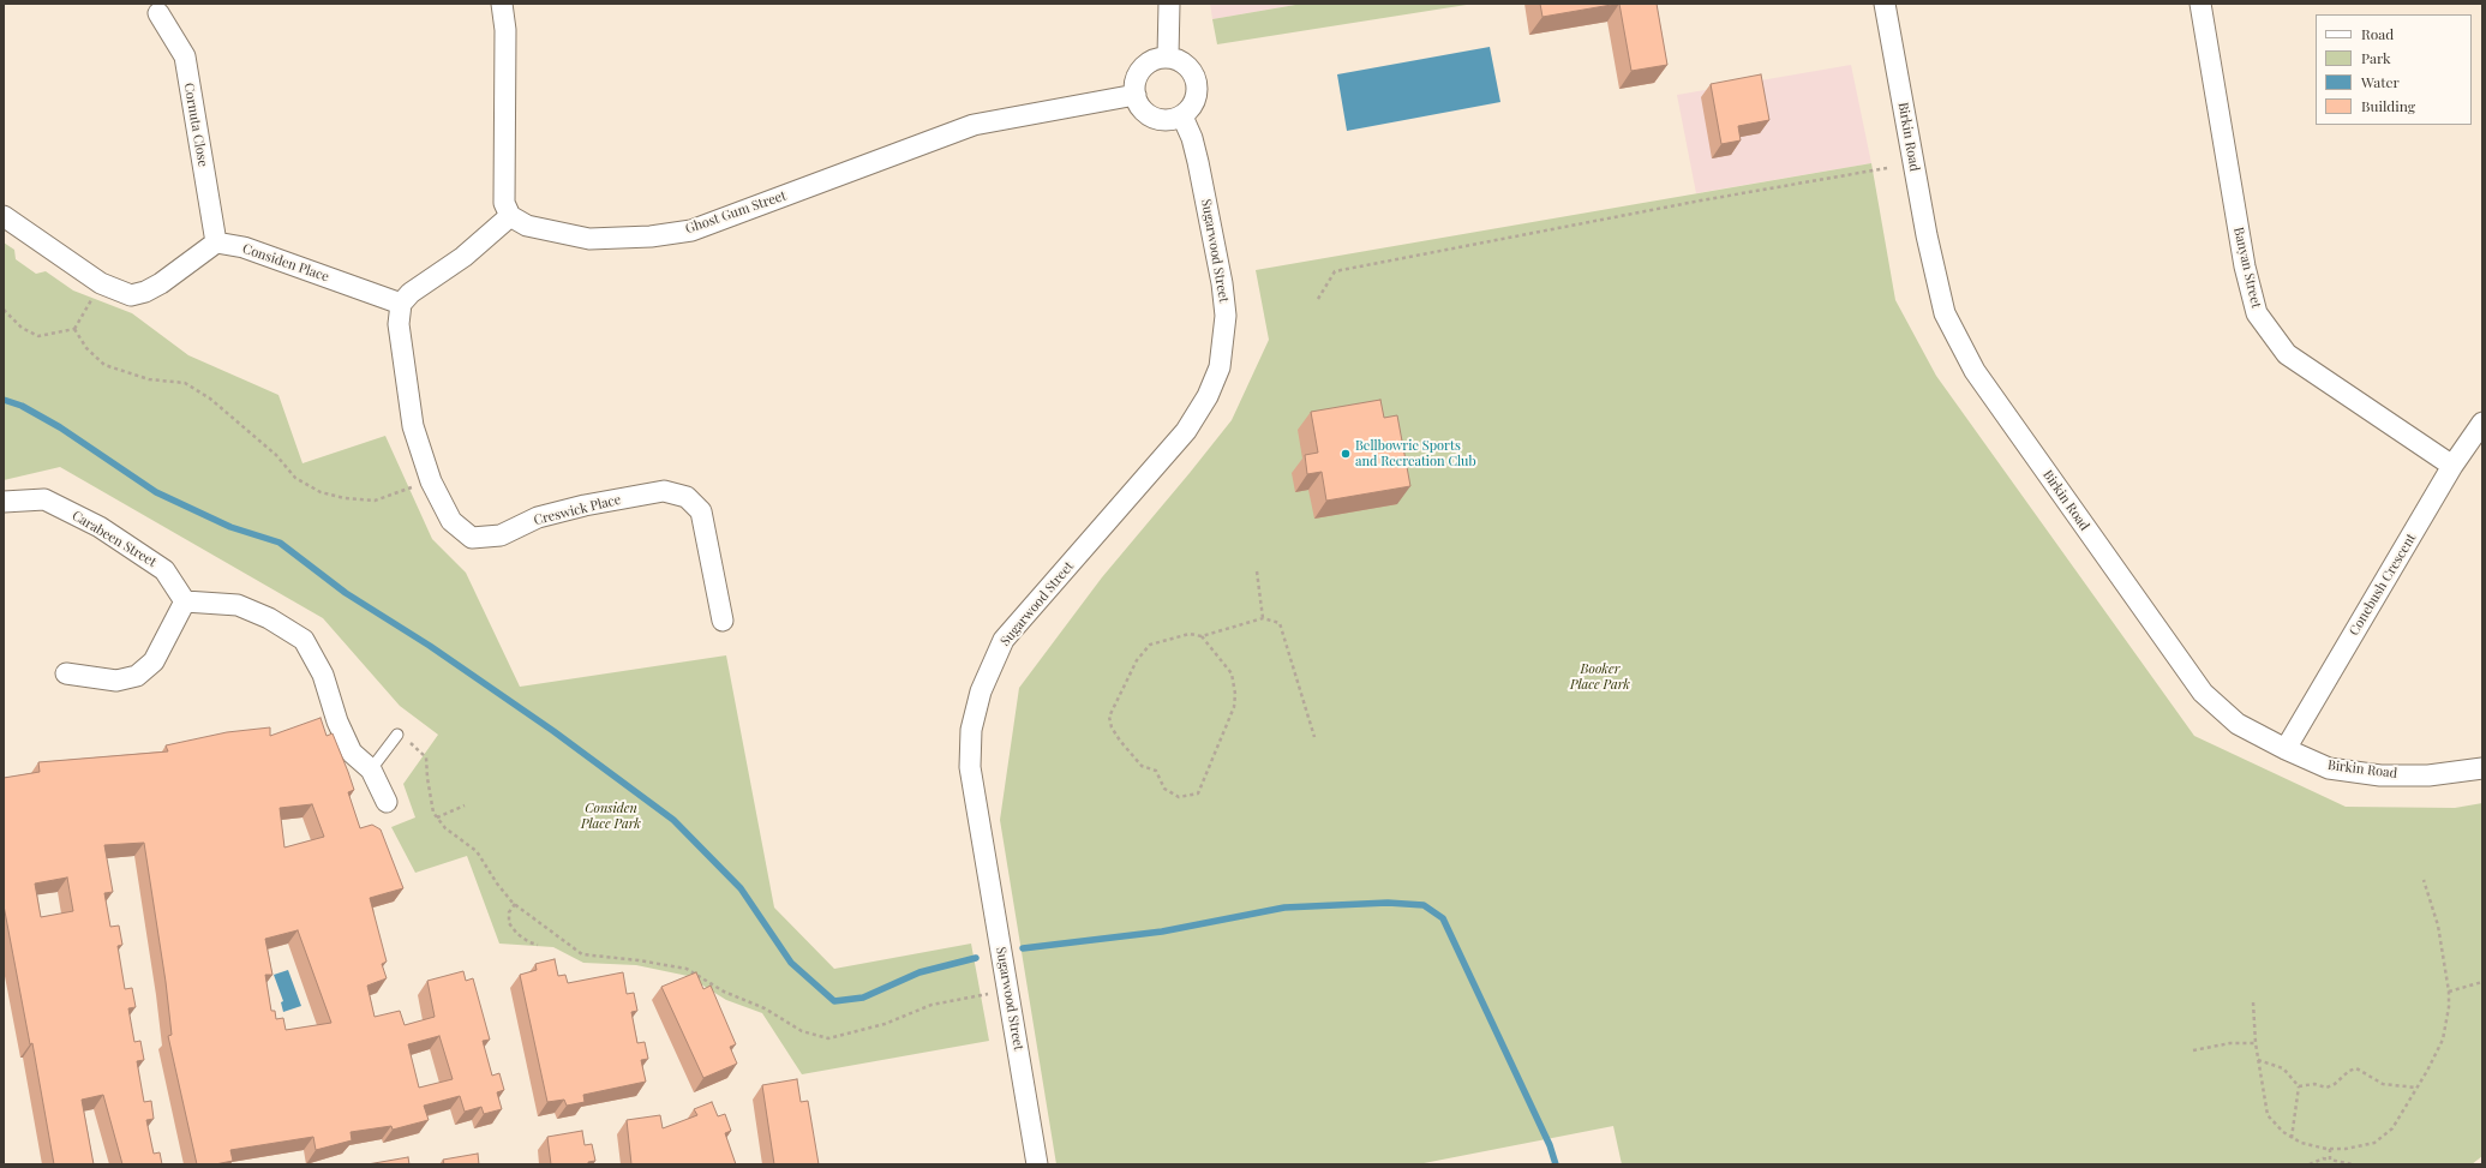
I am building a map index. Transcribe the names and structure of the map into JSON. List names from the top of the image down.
{
  "streets": {
    "street": [
      "Cornuta Close",
      "Birkin Road",
      "Ghost Gum Street",
      "Sugarwood Street",
      "Considen Place",
      "Banyan Street",
      "Creswick Place",
      "Carabeen Street",
      "Conebush Crescent"
    ]
  },
  "crossings": [
    ["Cornuta Close", "Considen Place"],
    ["Birkin Road", "Conebush Crescent"],
    ["Ghost Gum Street", "Sugarwood Street"],
    ["Considen Place", "Creswick Place"],
    ["Banyan Street", "Conebush Crescent"]
  ],
  "parks": ["Booker Place Park", "Considen Place Park"],
  "places": ["Bellbowrie Sports and Recreation Club"],
  "legend": [
    "Road",
    "Park",
    "Water",
    "Building"
  ]
}
